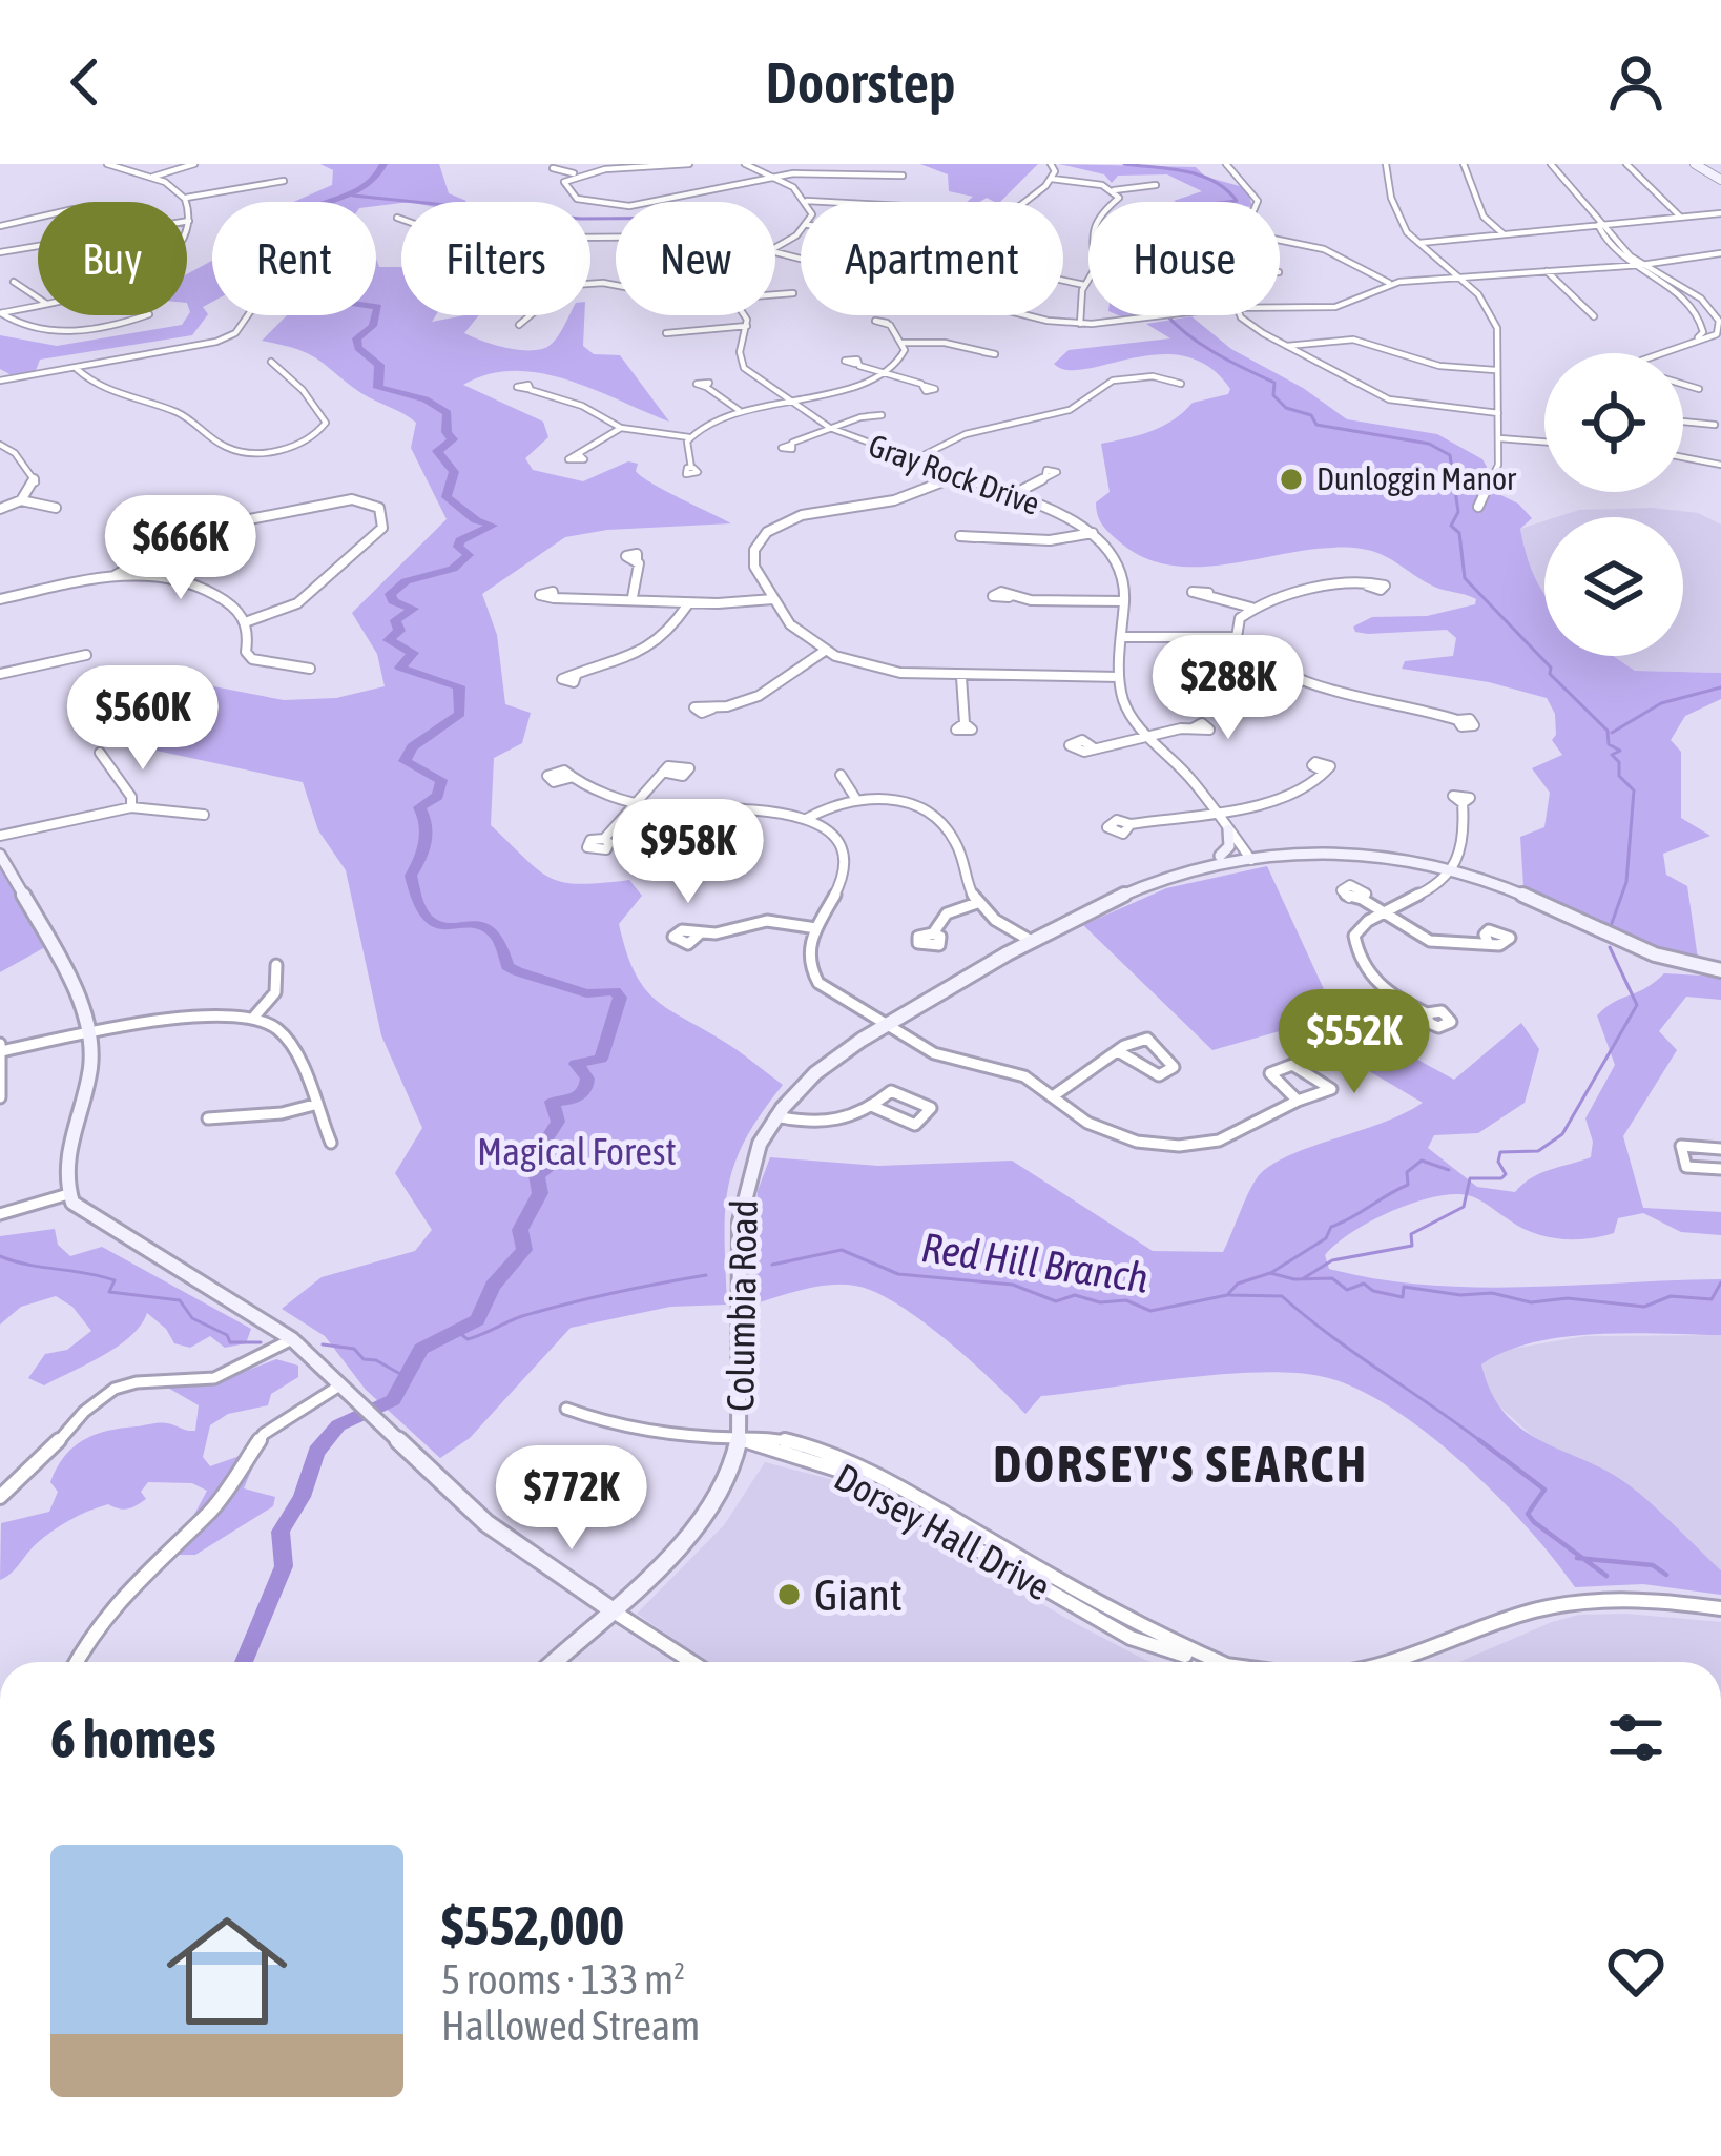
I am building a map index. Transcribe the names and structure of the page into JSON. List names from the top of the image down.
{
  "streets": {
    "street": ["Gray Rock Drive", "Columbia Road", "Dorsey Hall Drive"]
  },
  "crossings": [
    ["Columbia Road", "Dorsey Hall Drive"]
  ],
  "districts": ["DORSEY'S SEARCH"],
  "water": ["Red Hill Branch"],
  "parks": ["Magical Forest"],
  "places": ["Dunloggin Manor", "Giant"],
  "page": {
    "header": "Doorstep",
    "chip": [
      "Buy",
      "Rent",
      "Filters",
      "New",
      "Apartment",
      "House"
    ],
    "price": [
      "$666K",
      "$288K",
      "$560K",
      "$958K",
      "$552K",
      "$772K"
    ],
    "heading": "6 homes",
    "list": [
      {
        "name": "$552,000",
        "note": "5 rooms · 133 m² · Hallowed Stream"
      }
    ]
  }
}
